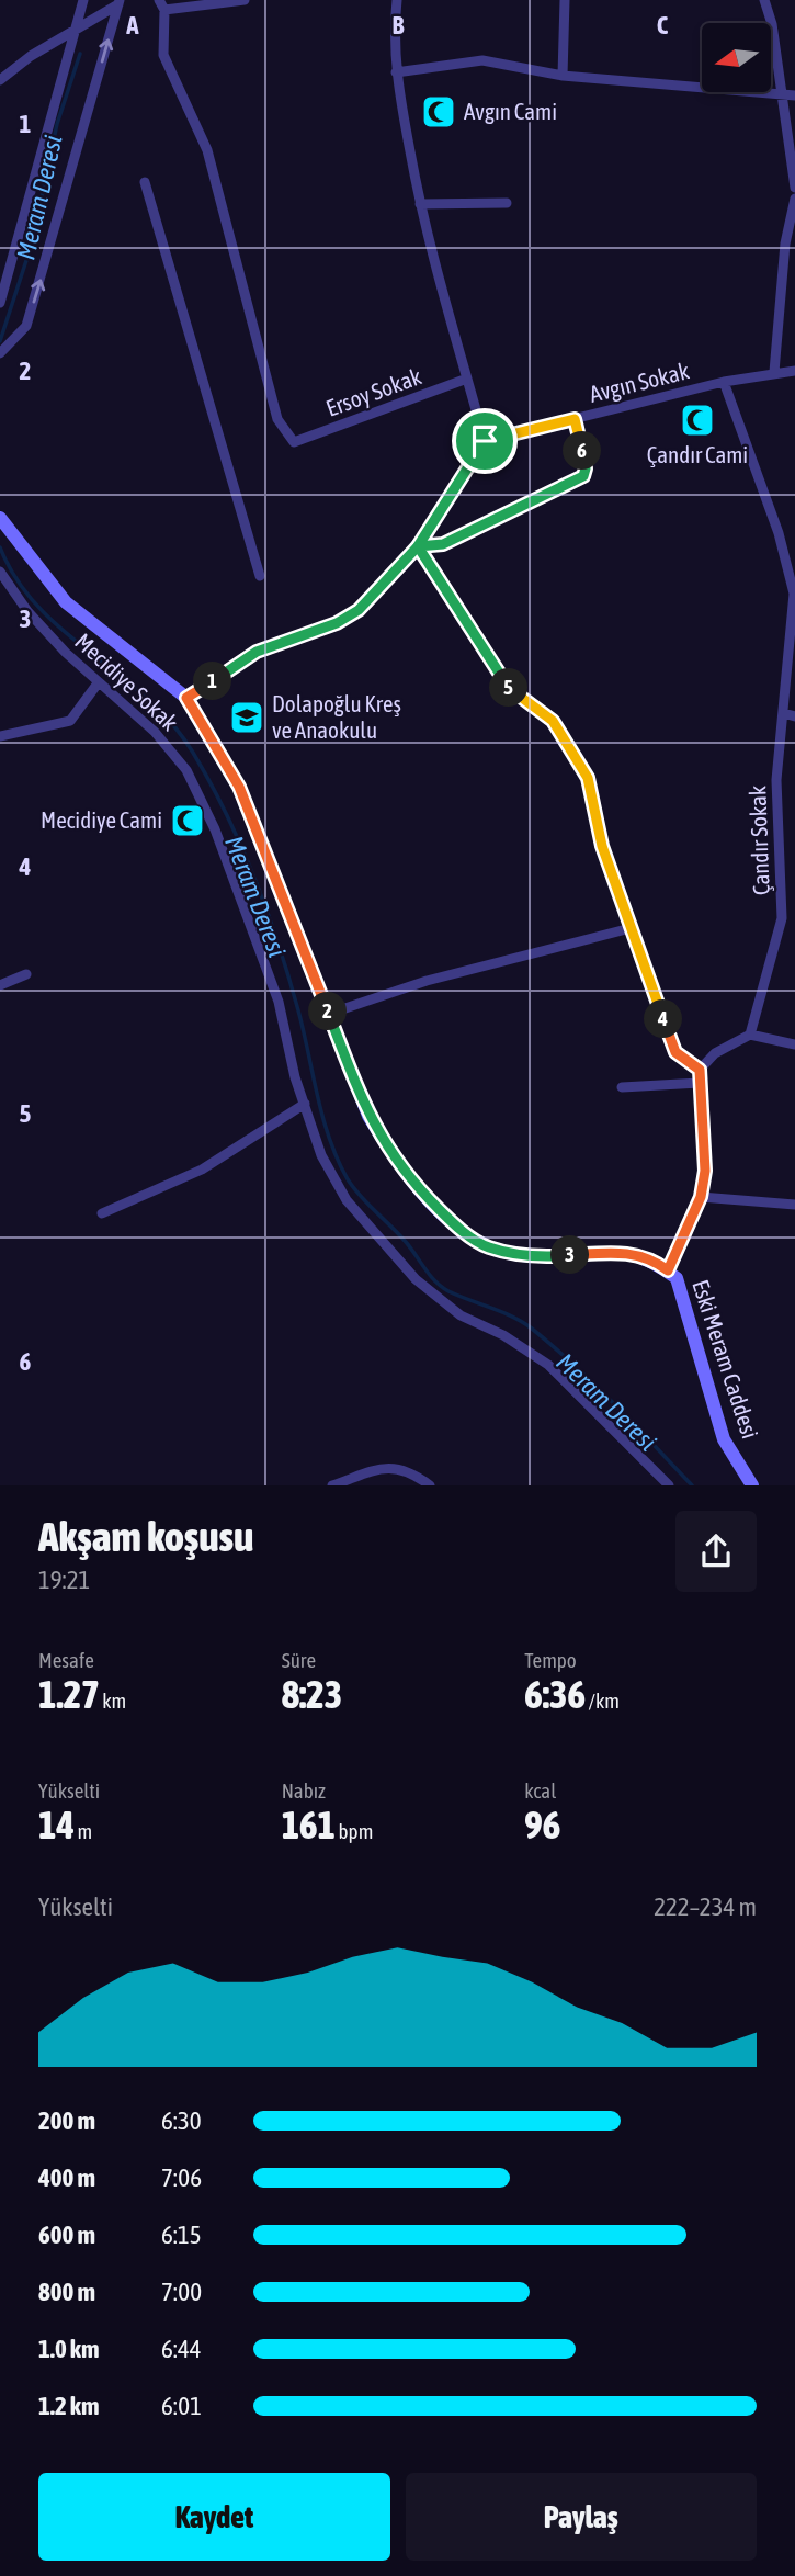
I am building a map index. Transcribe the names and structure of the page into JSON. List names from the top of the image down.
{
  "streets": {
    "street": [
      "Avgın Sokak",
      "Ersoy Sokak",
      "Mecidiye Sokak",
      "Çandır Sokak",
      "Eski Meram Caddesi"
    ]
  },
  "crossings": [
    ["Avgın Sokak", "Çandır Sokak"]
  ],
  "water": ["Meram Deresi"],
  "places": {
    "mosque": ["Avgın Cami", "Çandır Cami", "Mecidiye Cami"],
    "school or university": ["Dolapoğlu Kreş ve Anaokulu"]
  },
  "north": "left",
  "page": {
    "pins": [
      "6",
      "1",
      "5",
      "2",
      "4",
      "3"
    ],
    "heading": ["Akşam koşusu", "19:21"],
    "stats": [
      ["Mesafe", "1.27 km"],
      ["Süre", "8:23"],
      ["Tempo", "6:36 /km"],
      ["Yükselti", "14 m"],
      ["Nabız", "161 bpm"],
      ["kcal", "96"]
    ],
    "chart": ["Yükselti", "222–234 m"],
    "list": [
      {
        "name": "200 m",
        "note": "6:30"
      },
      {
        "name": "400 m",
        "note": "7:06"
      },
      {
        "name": "600 m",
        "note": "6:15"
      },
      {
        "name": "800 m",
        "note": "7:00"
      },
      {
        "name": "1.0 km",
        "note": "6:44"
      },
      {
        "name": "1.2 km",
        "note": "6:01"
      }
    ],
    "buttons": ["Kaydet", "Paylaş"]
  },
  "grid": {
    "columns": ["A", "B", "C"],
    "rows": [
      "1",
      "2",
      "3",
      "4",
      "5",
      "6"
    ]
  }
}
